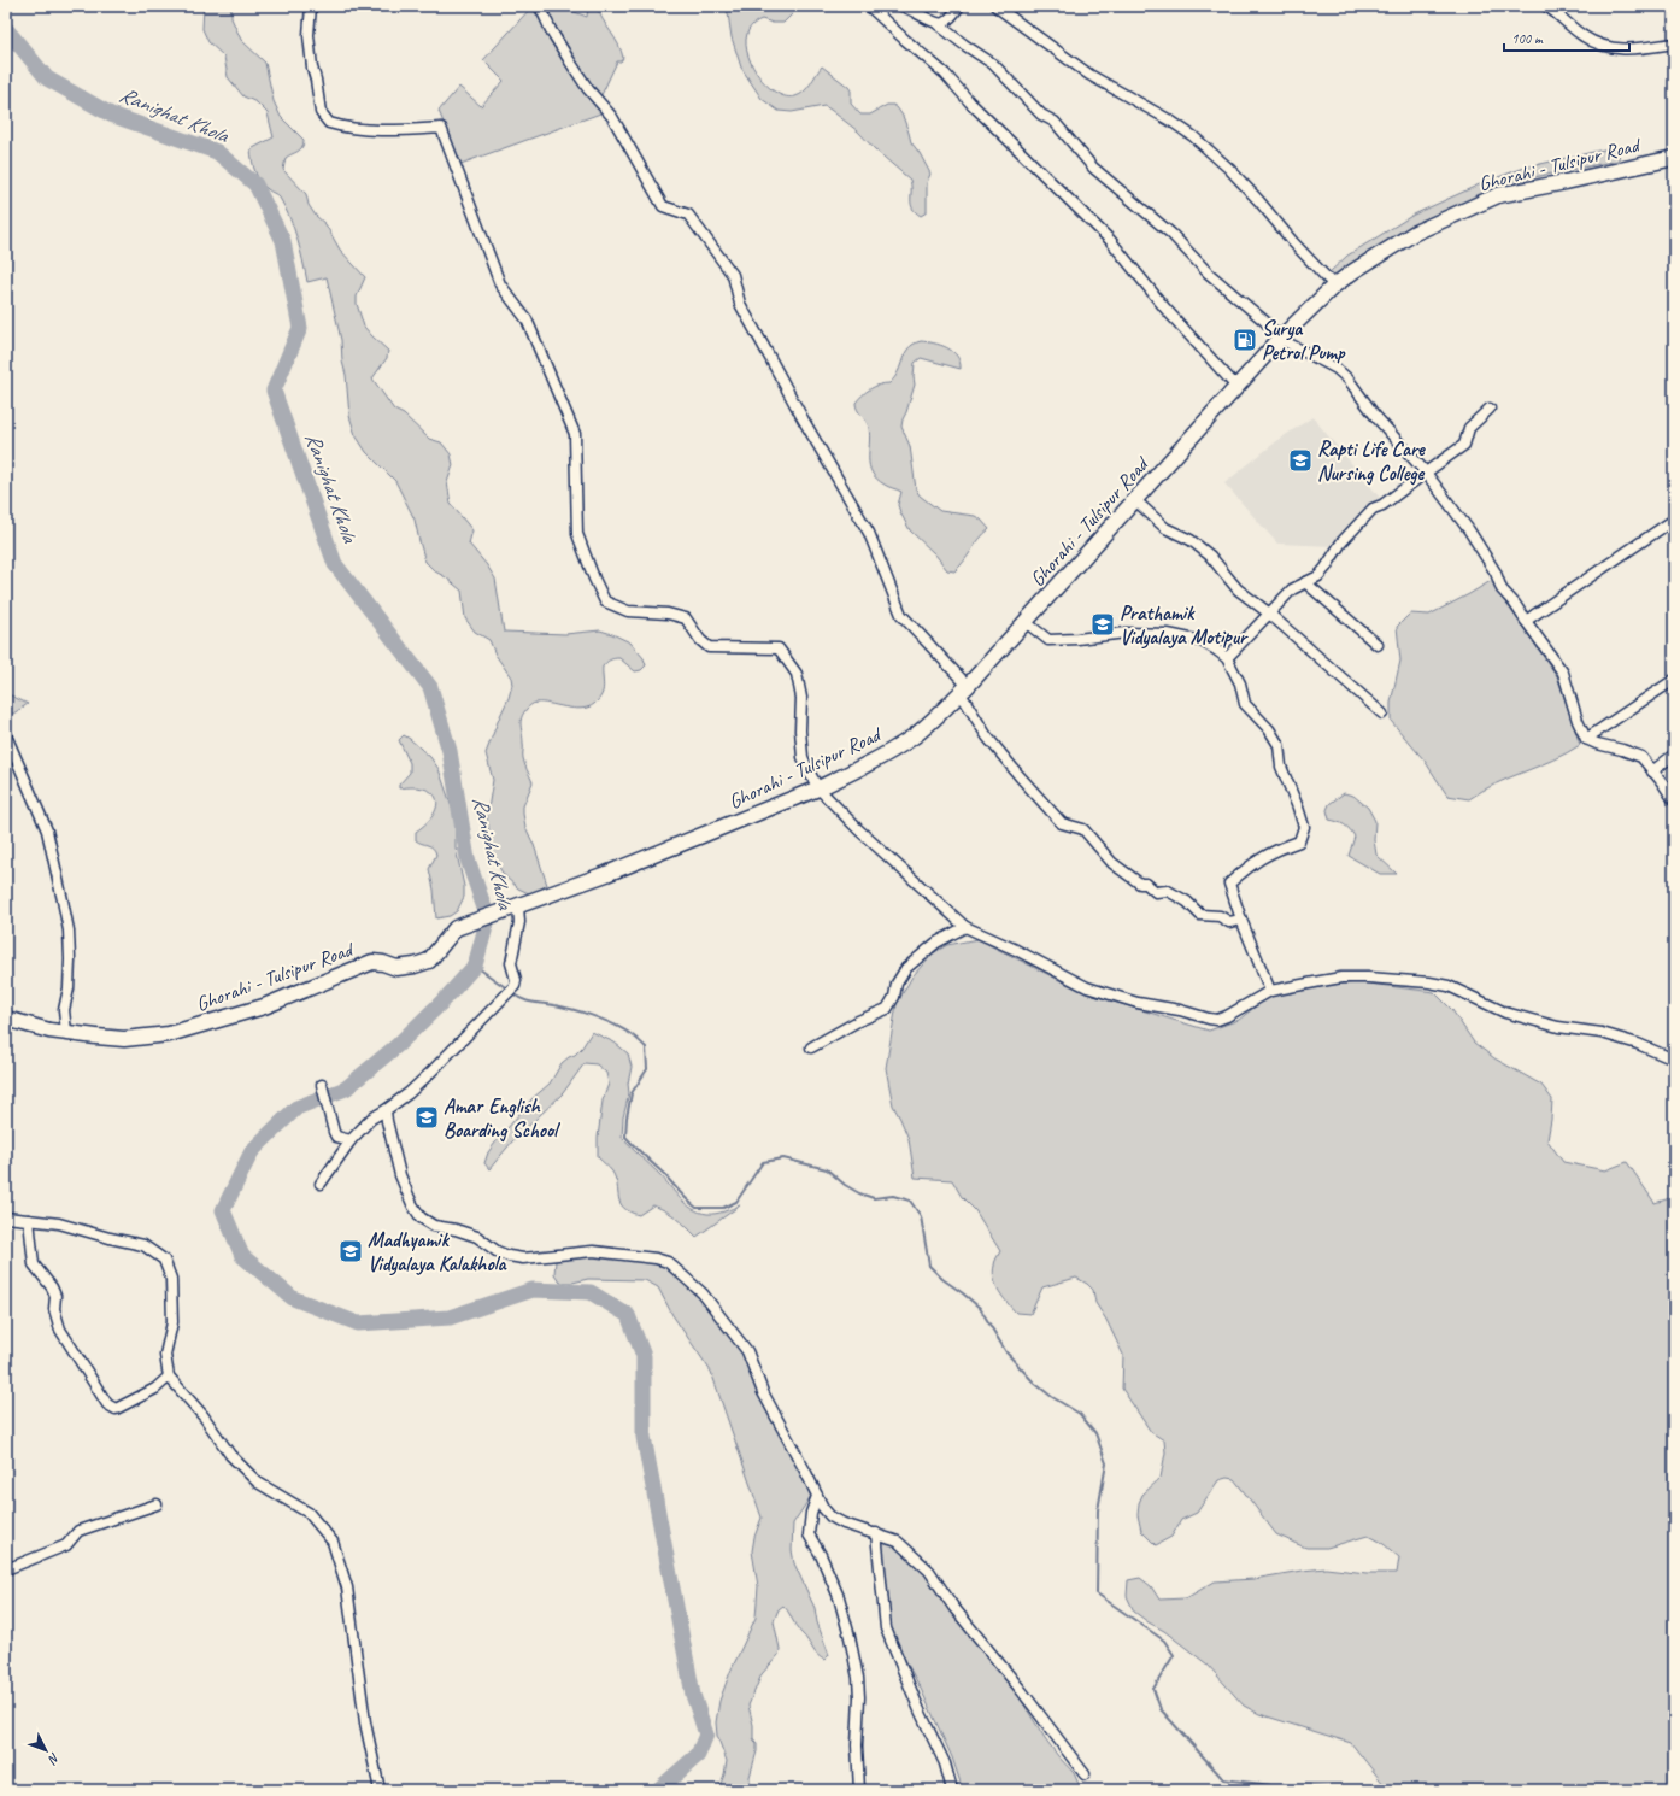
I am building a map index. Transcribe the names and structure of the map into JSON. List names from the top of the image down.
{
  "streets": {
    "main road": ["Ghorahi - Tulsipur Road"]
  },
  "water": ["Ranighat Khola"],
  "places": {
    "fuel station": ["Surya Petrol Pump"],
    "school or university": [
      "Rapti Life Care Nursing College",
      "Prathamik Vidyalaya Motipur",
      "Amar English Boarding School",
      "Madhyamik Vidyalaya Kalakhola"
    ]
  },
  "scale_bar": "100 m",
  "north": "bottom right"
}
